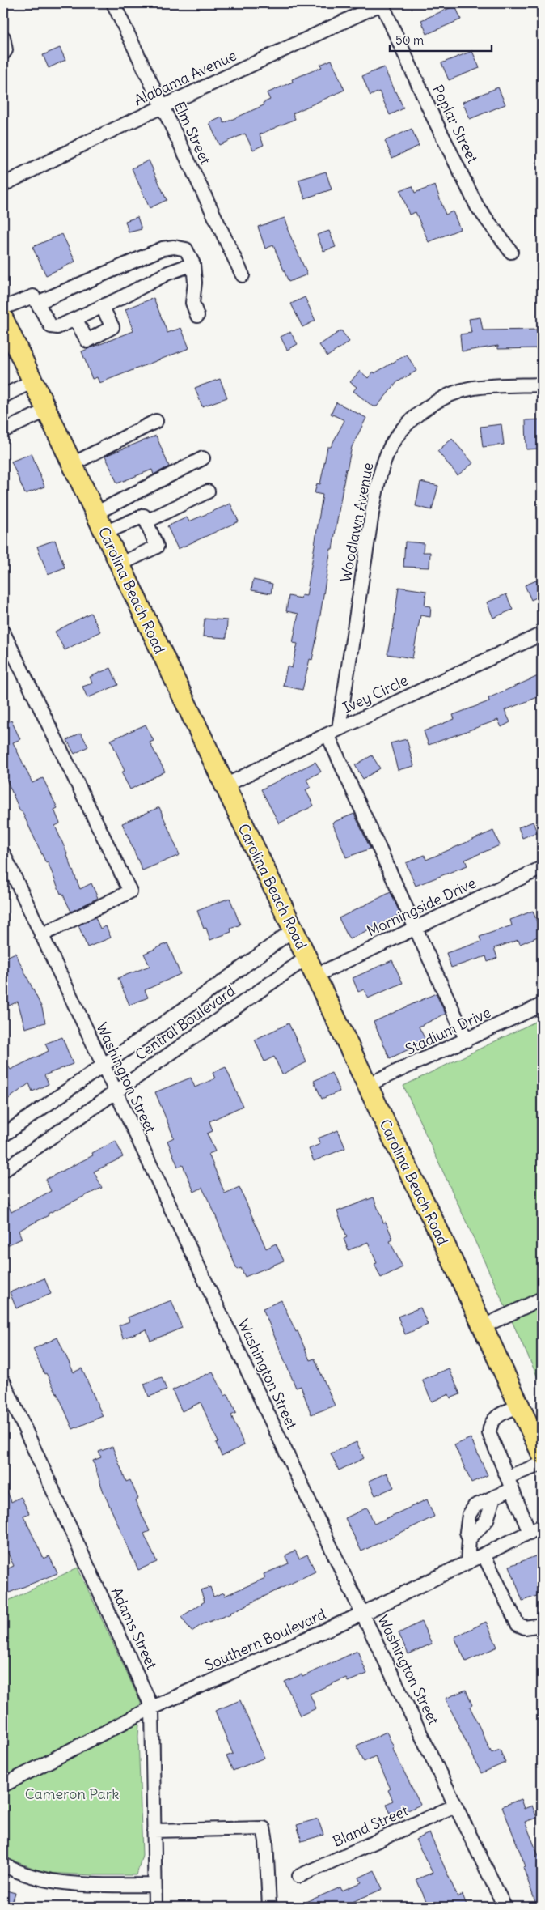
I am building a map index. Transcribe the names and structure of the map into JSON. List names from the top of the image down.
{
  "streets": {
    "highway": ["Carolina Beach Road"],
    "street": [
      "Alabama Avenue",
      "Poplar Street",
      "Elm Street",
      "Woodlawn Avenue",
      "Ivey Circle",
      "Morningside Drive",
      "Central Boulevard",
      "Stadium Drive",
      "Washington Street",
      "Adams Street",
      "Southern Boulevard",
      "Bland Street"
    ]
  },
  "crossings": [
    ["Alabama Avenue", "Poplar Street"],
    ["Alabama Avenue", "Elm Street"],
    ["Woodlawn Avenue", "Ivey Circle"],
    ["Carolina Beach Road", "Ivey Circle"],
    ["Carolina Beach Road", "Morningside Drive"],
    ["Carolina Beach Road", "Central Boulevard"],
    ["Carolina Beach Road", "Stadium Drive"],
    ["Central Boulevard", "Washington Street"],
    ["Washington Street", "Southern Boulevard"],
    ["Washington Street", "Bland Street"],
    ["Adams Street", "Southern Boulevard"]
  ],
  "parks": ["Cameron Park"],
  "scale_bar": "50 m"
}
